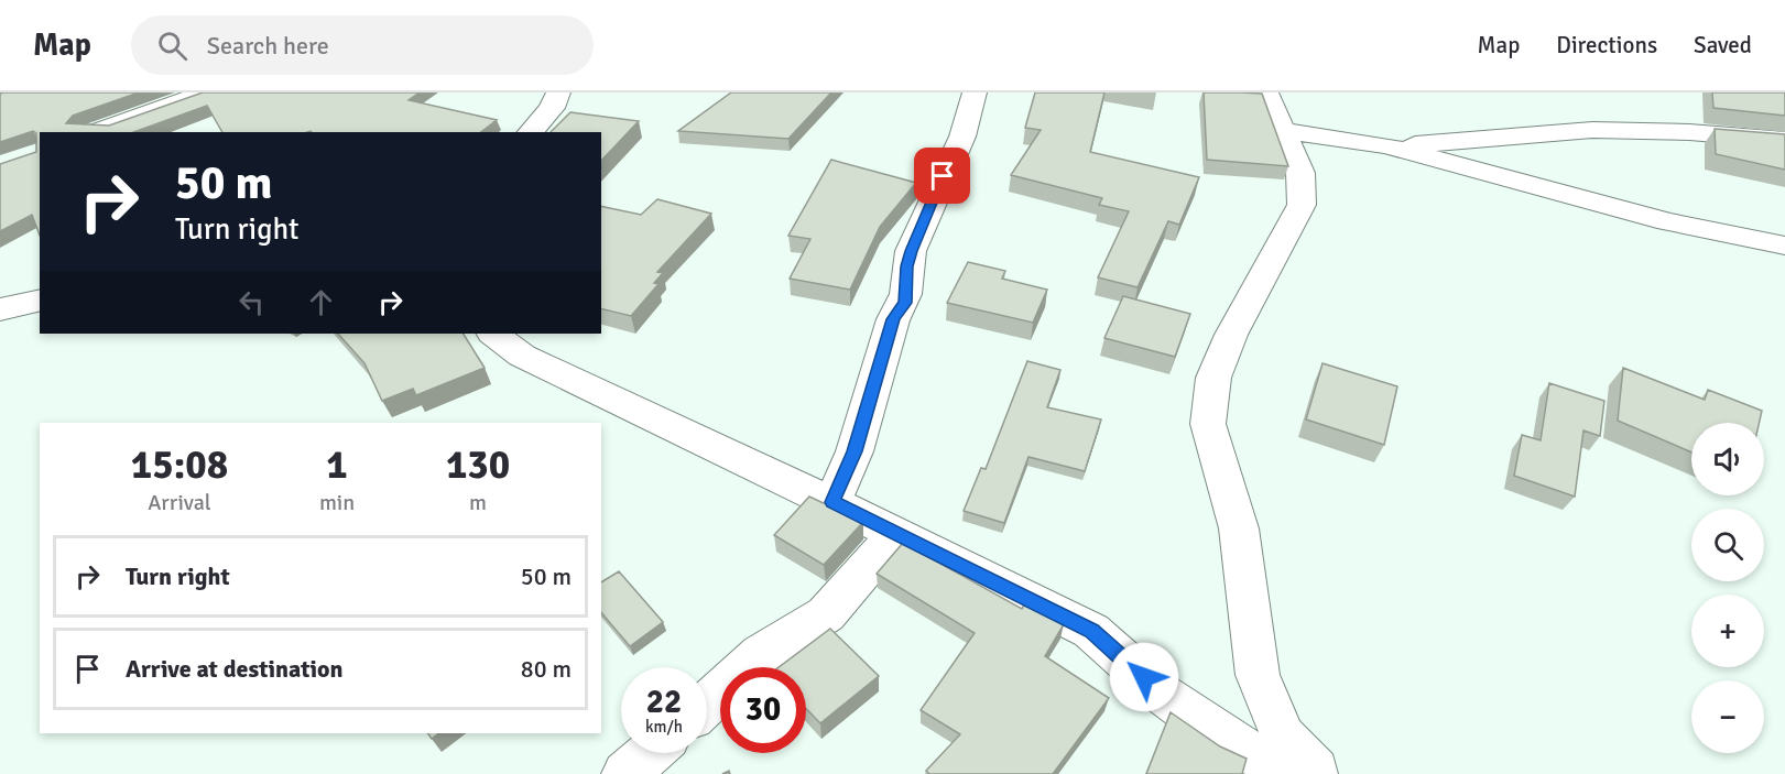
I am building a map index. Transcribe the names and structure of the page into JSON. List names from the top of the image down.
{
  "page": {
    "header": "Map",
    "search": "Search here",
    "nav": ["Map", "Directions", "Saved"],
    "turn": ["50 m", "Turn right"],
    "map_buttons": ["+", "−"],
    "eta": [
      "15:08",
      "Arrival",
      "1",
      "min",
      "130",
      "m"
    ],
    "list": [
      {
        "name": "Turn right",
        "value": "50 m"
      },
      {
        "name": "Arrive at destination",
        "value": "80 m"
      }
    ],
    "speed": "22 km/h",
    "limit": "30"
  }
}
